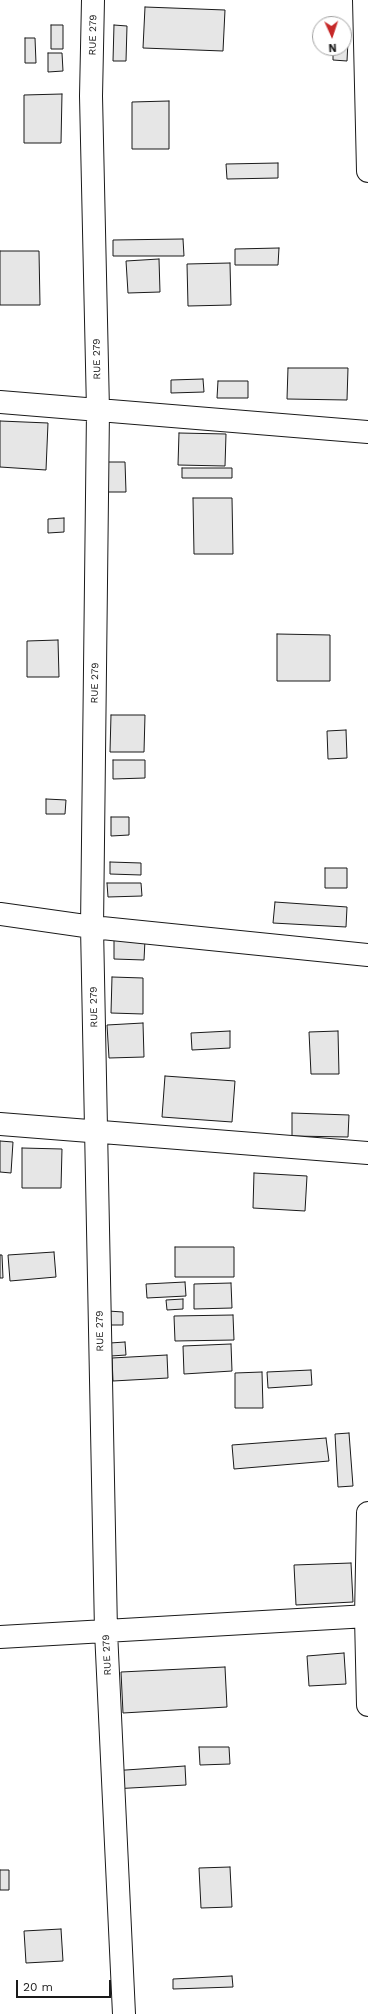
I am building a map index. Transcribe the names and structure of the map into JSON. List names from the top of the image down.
{
  "streets": {
    "street": ["RUE 279"]
  },
  "scale_bar": "20 m",
  "north": "bottom"
}
